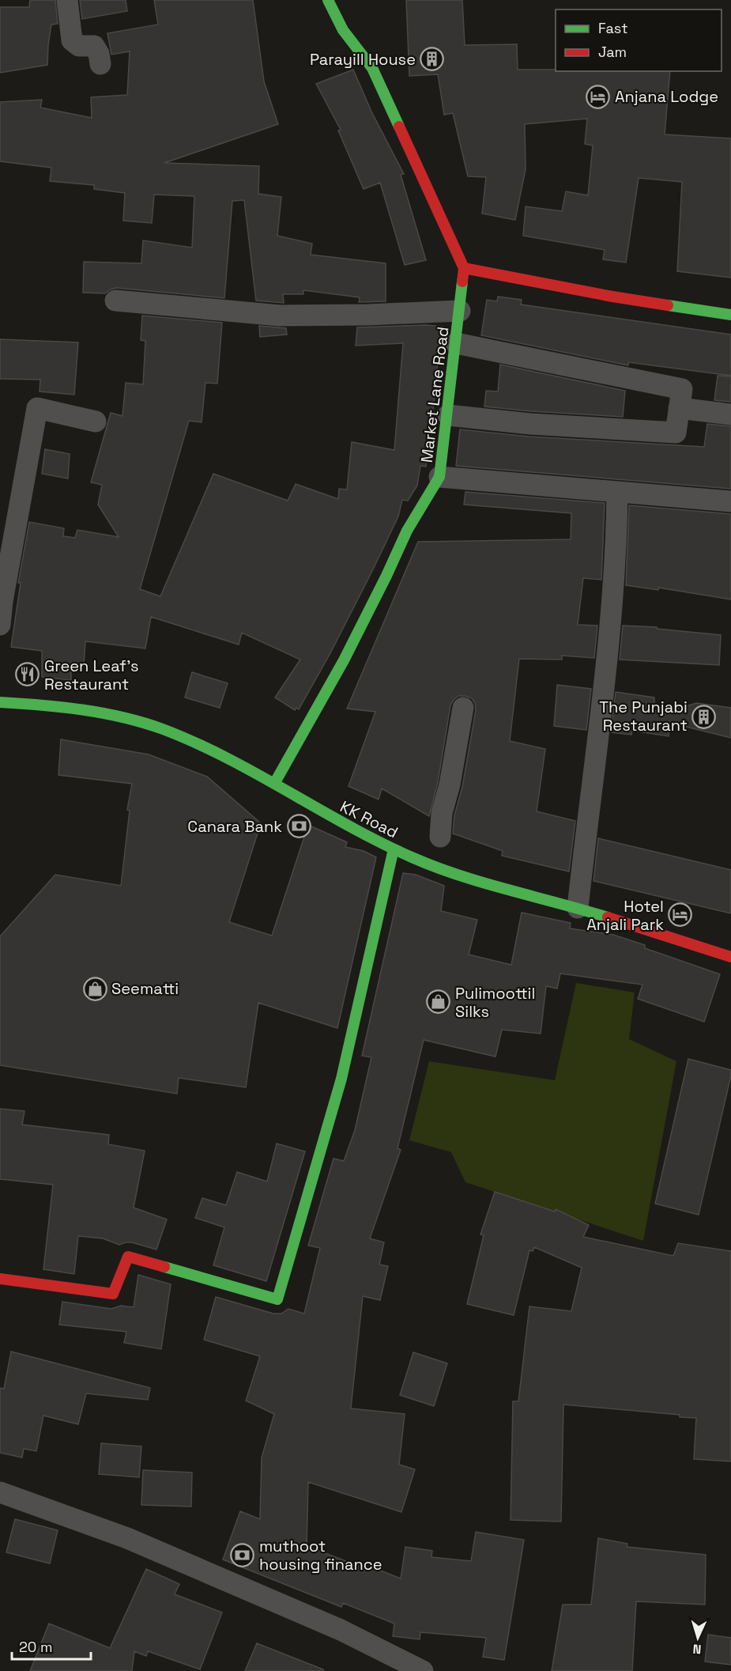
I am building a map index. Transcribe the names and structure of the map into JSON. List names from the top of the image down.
{
  "streets": {
    "main road": ["Market Lane Road", "KK Road"]
  },
  "crossings": [
    ["Market Lane Road", "KK Road"]
  ],
  "places": {
    "building": ["Parayill House", "The Punjabi Restaurant"],
    "hotel": ["Anjana Lodge", "Hotel Anjali Park"],
    "restaurant": ["Green Leaf's Restaurant"],
    "bank": ["Canara Bank", "muthoot housing finance"],
    "shop": ["Seematti", "Pulimoottil Silks"]
  },
  "legend": ["Fast", "Jam"],
  "scale_bar": "20 m",
  "north": "bottom"
}
